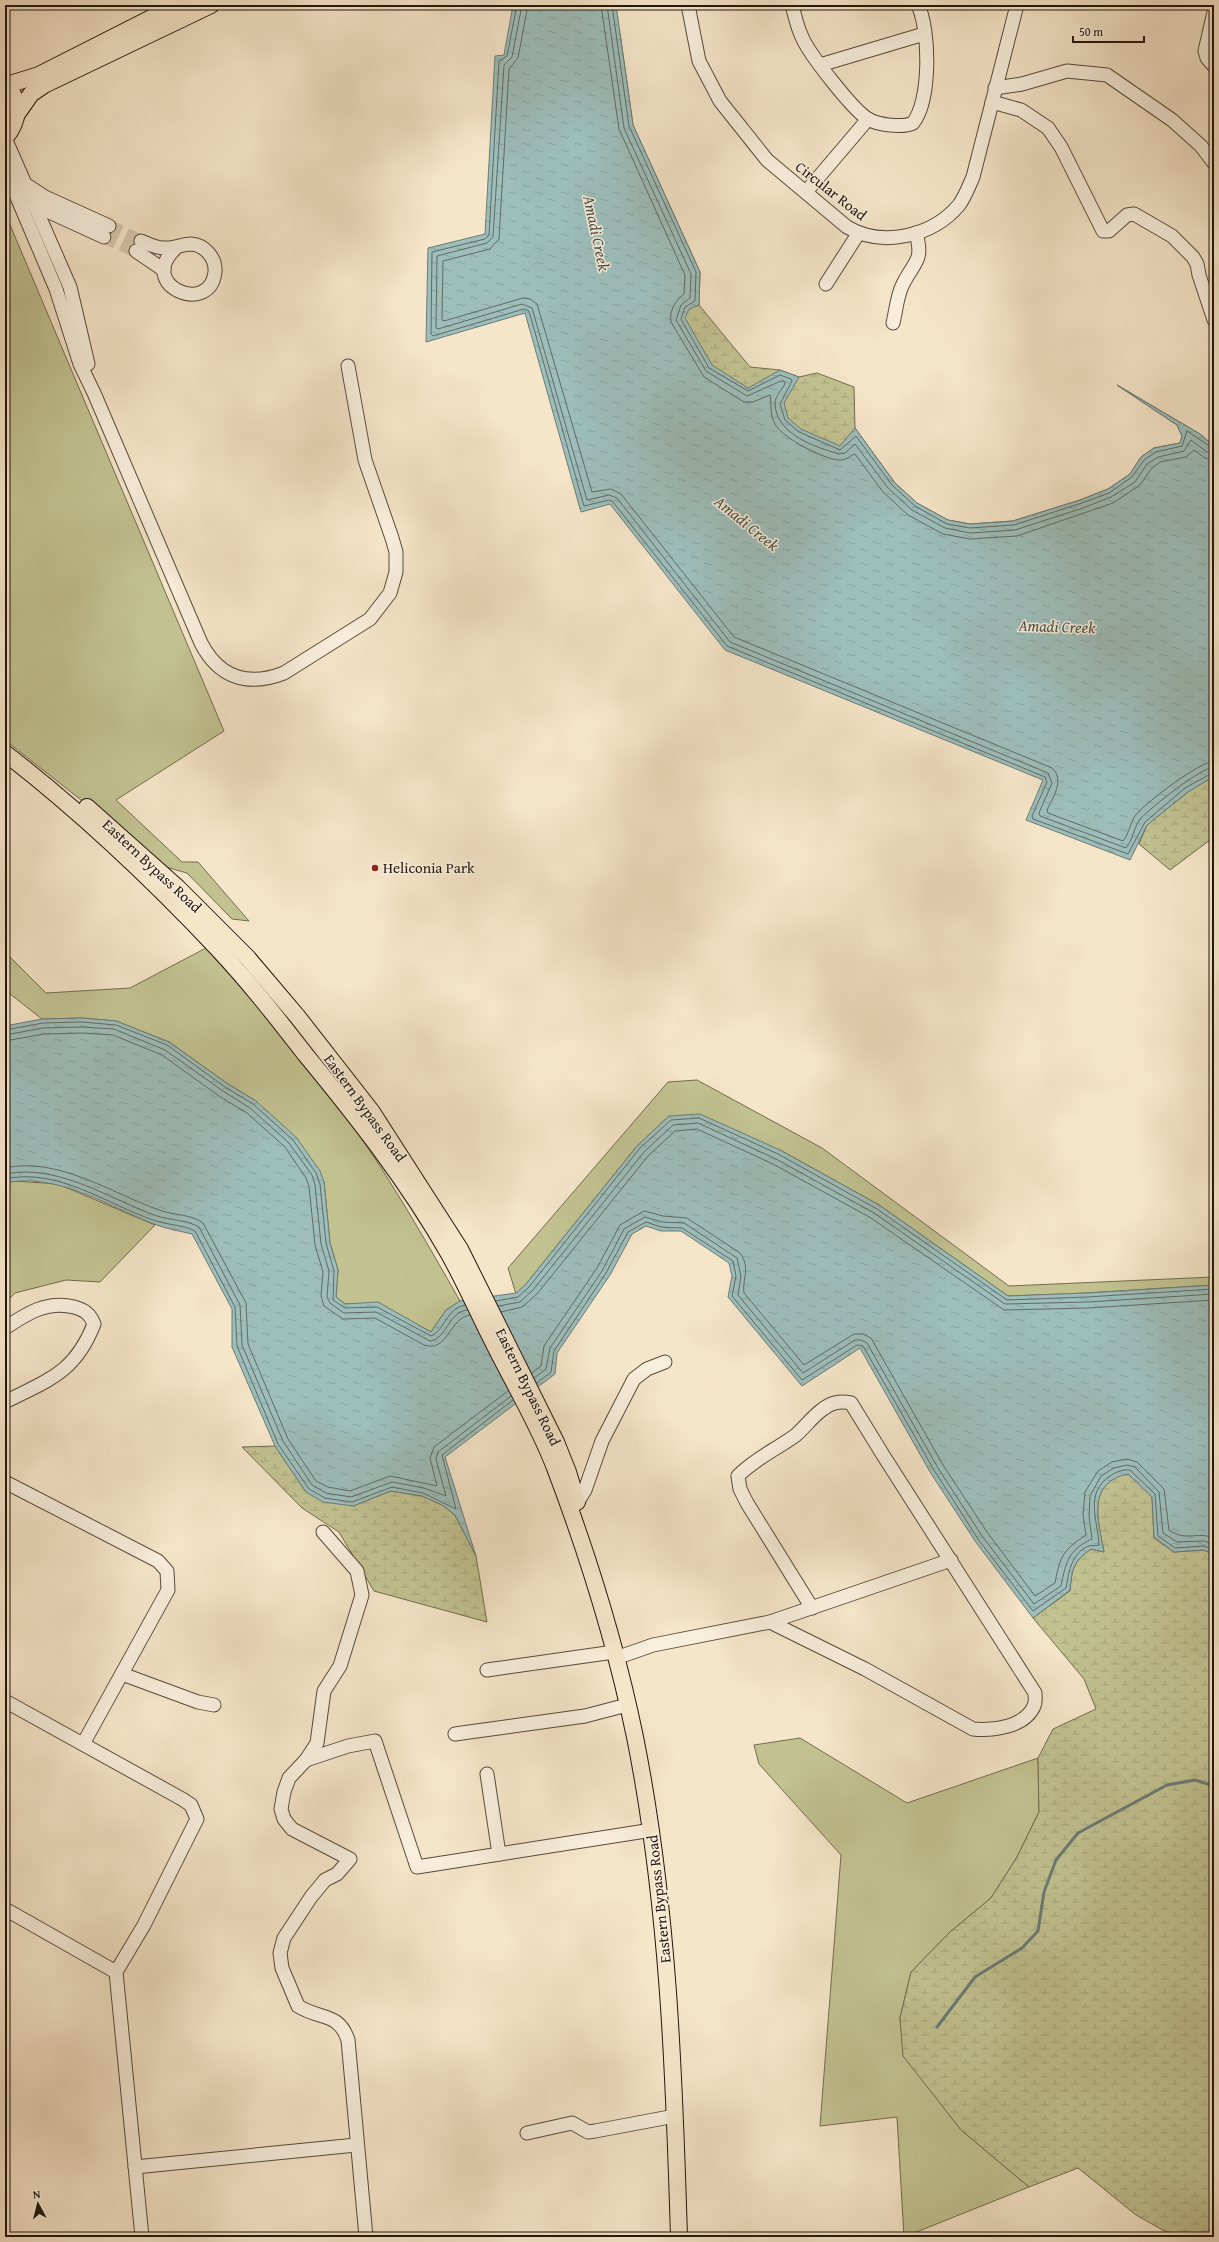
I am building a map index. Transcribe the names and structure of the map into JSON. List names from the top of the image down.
{
  "streets": {
    "main road": ["Eastern Bypass Road"],
    "street": ["Circular Road"]
  },
  "water": ["Amadi Creek"],
  "places": ["Heliconia Park"],
  "scale_bar": "50 m",
  "north": "top"
}
